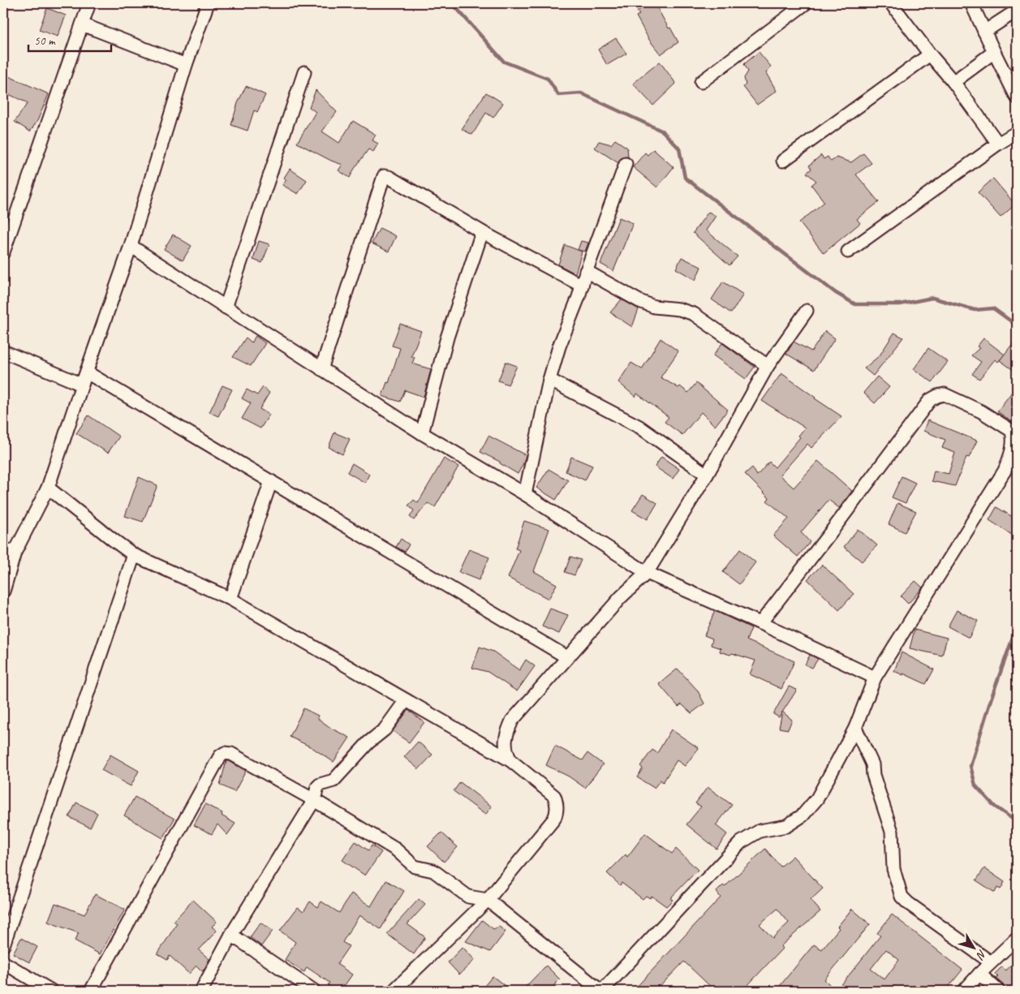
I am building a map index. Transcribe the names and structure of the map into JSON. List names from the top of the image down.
{
  "scale_bar": "50 m",
  "north": "bottom right"
}
